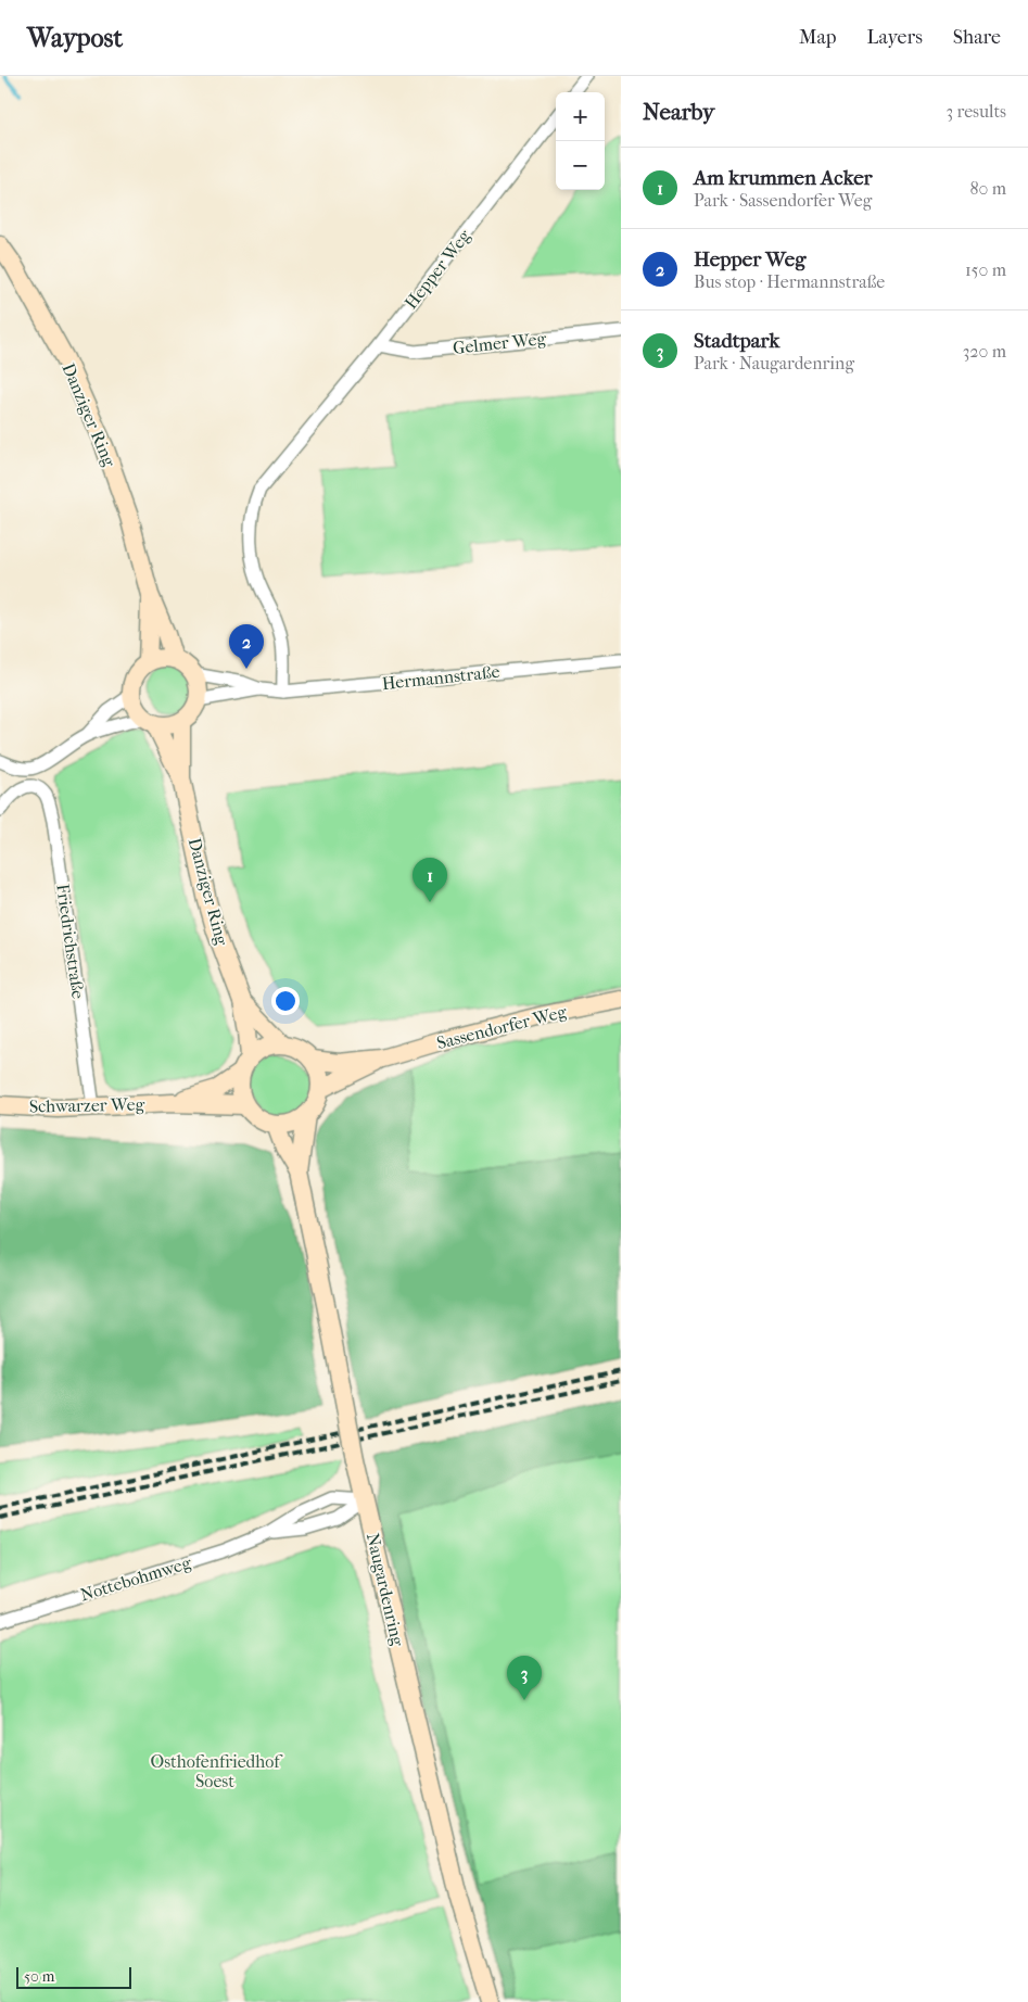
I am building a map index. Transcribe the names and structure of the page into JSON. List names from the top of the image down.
{
  "streets": {
    "main road": [
      "Danziger Ring",
      "Sassendorfer Weg",
      "Schwarzer Weg",
      "Naugardenring"
    ],
    "street": [
      "Hepper Weg",
      "Gelmer Weg",
      "Hermannstraße",
      "Friedrichstraße",
      "Nottebohmweg"
    ]
  },
  "crossings": [
    ["Hepper Weg", "Gelmer Weg"],
    ["Hepper Weg", "Hermannstraße"],
    ["Danziger Ring", "Hermannstraße"],
    ["Danziger Ring", "Sassendorfer Weg"],
    ["Danziger Ring", "Schwarzer Weg"],
    ["Danziger Ring", "Naugardenring"],
    ["Friedrichstraße", "Schwarzer Weg"],
    ["Sassendorfer Weg", "Schwarzer Weg"],
    ["Sassendorfer Weg", "Naugardenring"],
    ["Schwarzer Weg", "Naugardenring"],
    ["Nottebohmweg", "Naugardenring"]
  ],
  "parks": ["Osthofenfriedhof Soest"],
  "scale_bar": "50 m",
  "page": {
    "header": "Waypost",
    "nav": ["Map", "Layers", "Share"],
    "heading": ["Nearby", "3 results"],
    "map_buttons": ["+", "−"],
    "list": [
      {
        "mark": "1",
        "name": "Am krummen Acker",
        "note": "Park · Sassendorfer Weg",
        "value": "80 m"
      },
      {
        "mark": "2",
        "name": "Hepper Weg",
        "note": "Bus stop · Hermannstraße",
        "value": "150 m"
      },
      {
        "mark": "3",
        "name": "Stadtpark",
        "note": "Park · Naugardenring",
        "value": "320 m"
      }
    ],
    "pins": ["2", "1", "3"],
    "scale": "50 m"
  }
}
